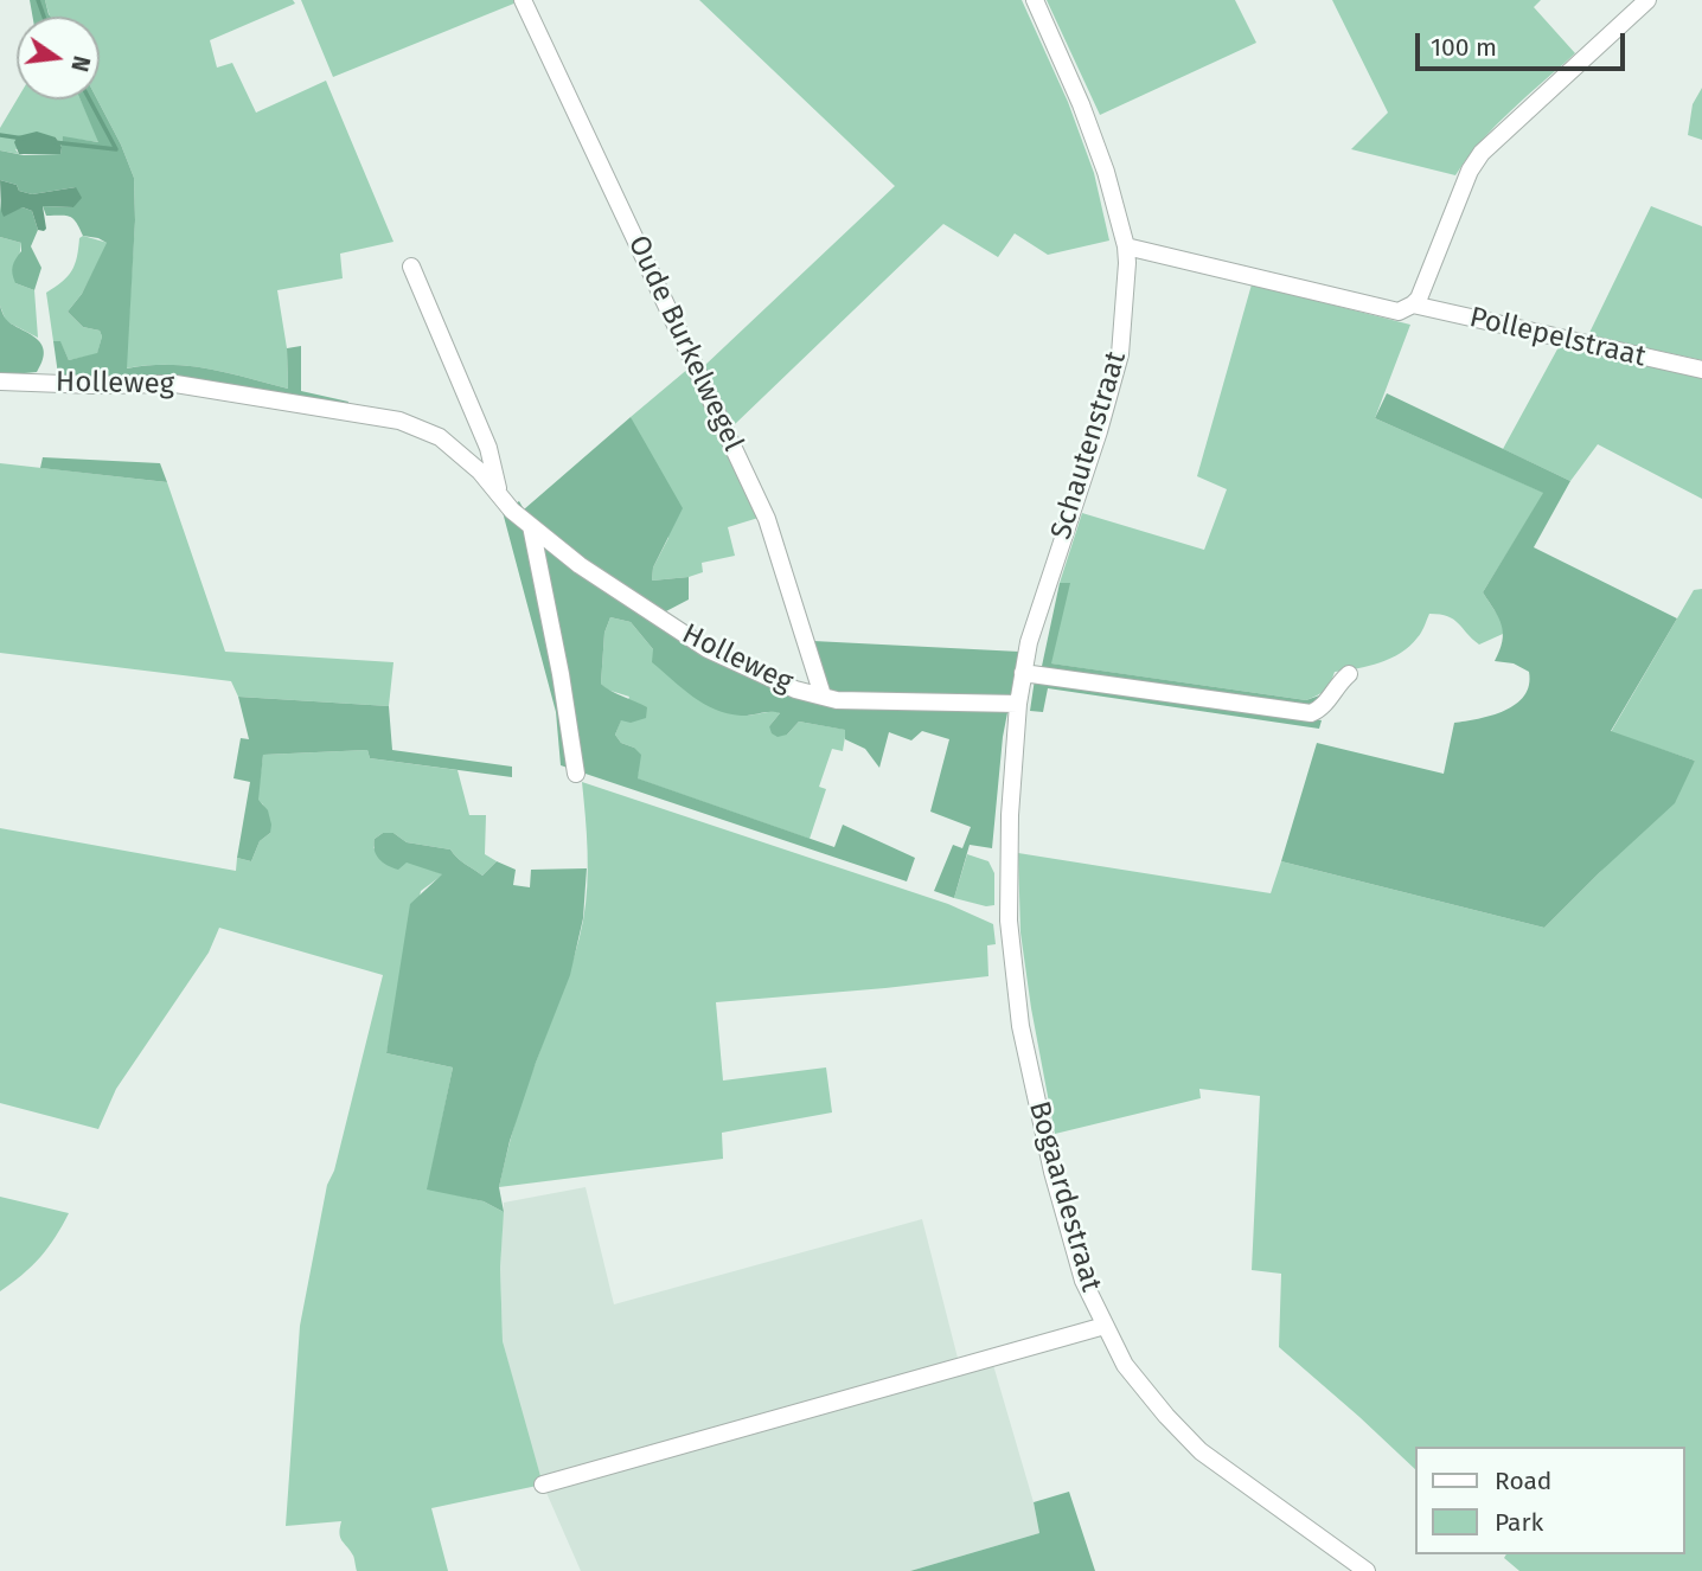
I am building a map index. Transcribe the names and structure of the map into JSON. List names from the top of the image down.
{
  "streets": {
    "street": [
      "Pollepelstraat",
      "Oude Burkelwegel",
      "Holleweg",
      "Schautenstraat",
      "Bogaardestraat"
    ]
  },
  "crossings": [
    ["Pollepelstraat", "Schautenstraat"],
    ["Oude Burkelwegel", "Holleweg"],
    ["Holleweg", "Schautenstraat"],
    ["Holleweg", "Bogaardestraat"],
    ["Schautenstraat", "Bogaardestraat"]
  ],
  "legend": ["Road", "Park"],
  "scale_bar": "100 m",
  "north": "right"
}
